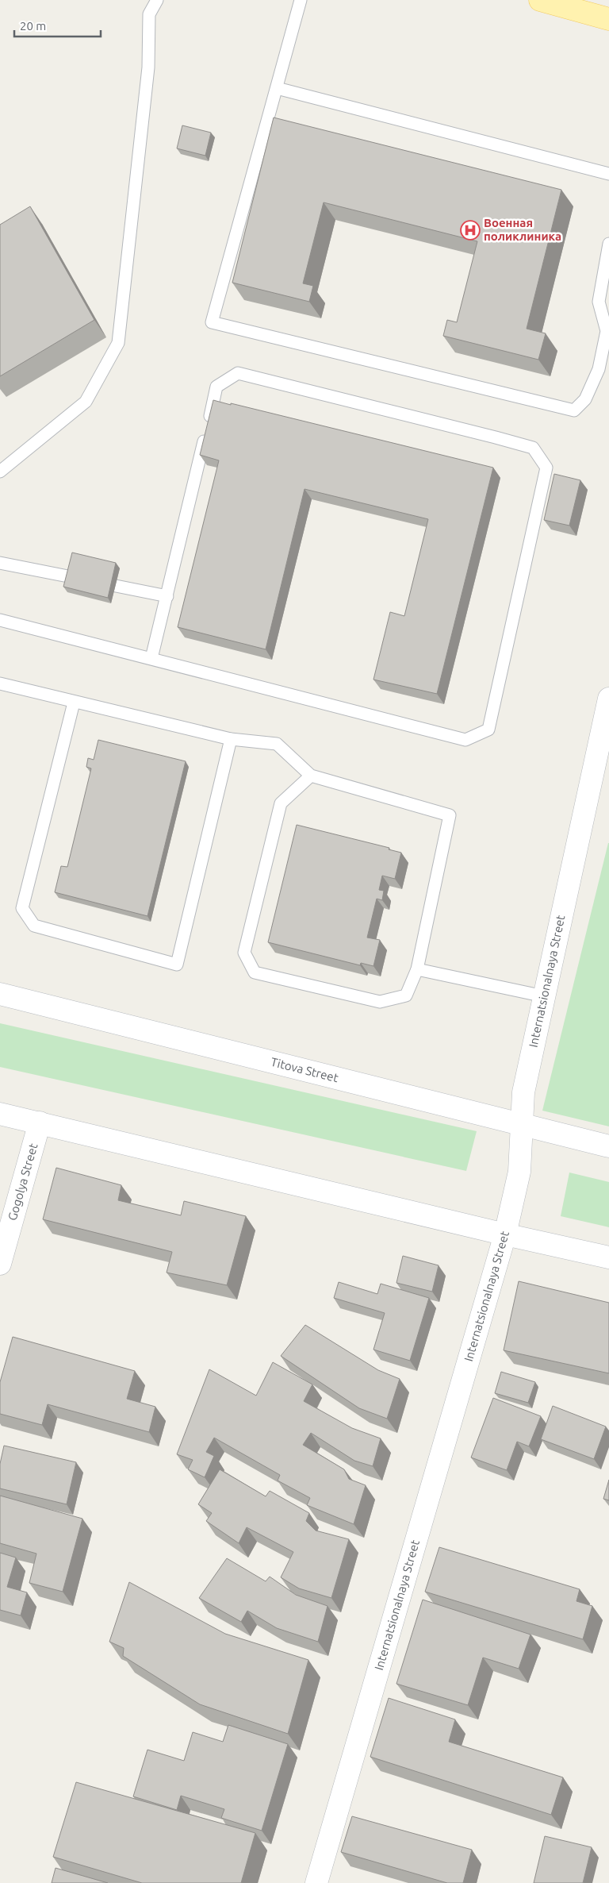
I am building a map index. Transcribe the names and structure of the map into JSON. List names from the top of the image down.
{
  "streets": {
    "street": ["Internatsionalnaya Street", "Titova Street", "Gogolya Street"]
  },
  "crossings": [
    ["Internatsionalnaya Street", "Titova Street"]
  ],
  "places": {
    "hospital": ["Военная поликлиника"]
  },
  "scale_bar": "20 m"
}
